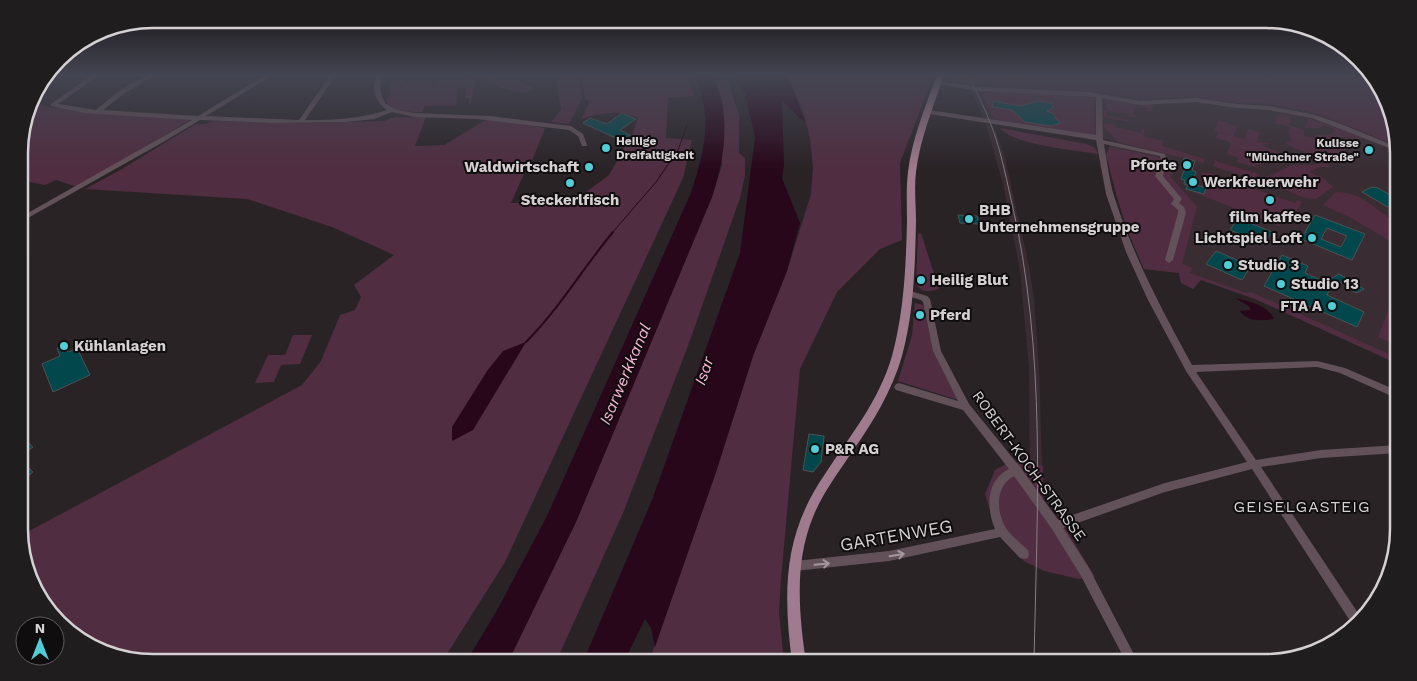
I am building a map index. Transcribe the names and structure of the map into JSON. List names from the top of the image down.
{
  "streets": {
    "street": ["ROBERT-KOCH-STRASSE", "GARTENWEG"]
  },
  "one_way": ["GARTENWEG"],
  "districts": ["GEISELGASTEIG"],
  "water": ["Isar", "Isarwerkkanal"],
  "places": [
    "Heilige Dreifaltigkeit",
    "Kulisse \"Münchner Straße\"",
    "Pforte",
    "Waldwirtschaft",
    "Werkfeuerwehr",
    "Steckerlfisch",
    "film kaffee",
    "BHB Unternehmensgruppe",
    "Lichtspiel Loft",
    "Studio 3",
    "Heilig Blut",
    "Studio 13",
    "FTA A",
    "Pferd",
    "Kühlanlagen",
    "P&R AG"
  ],
  "north": "top"
}
